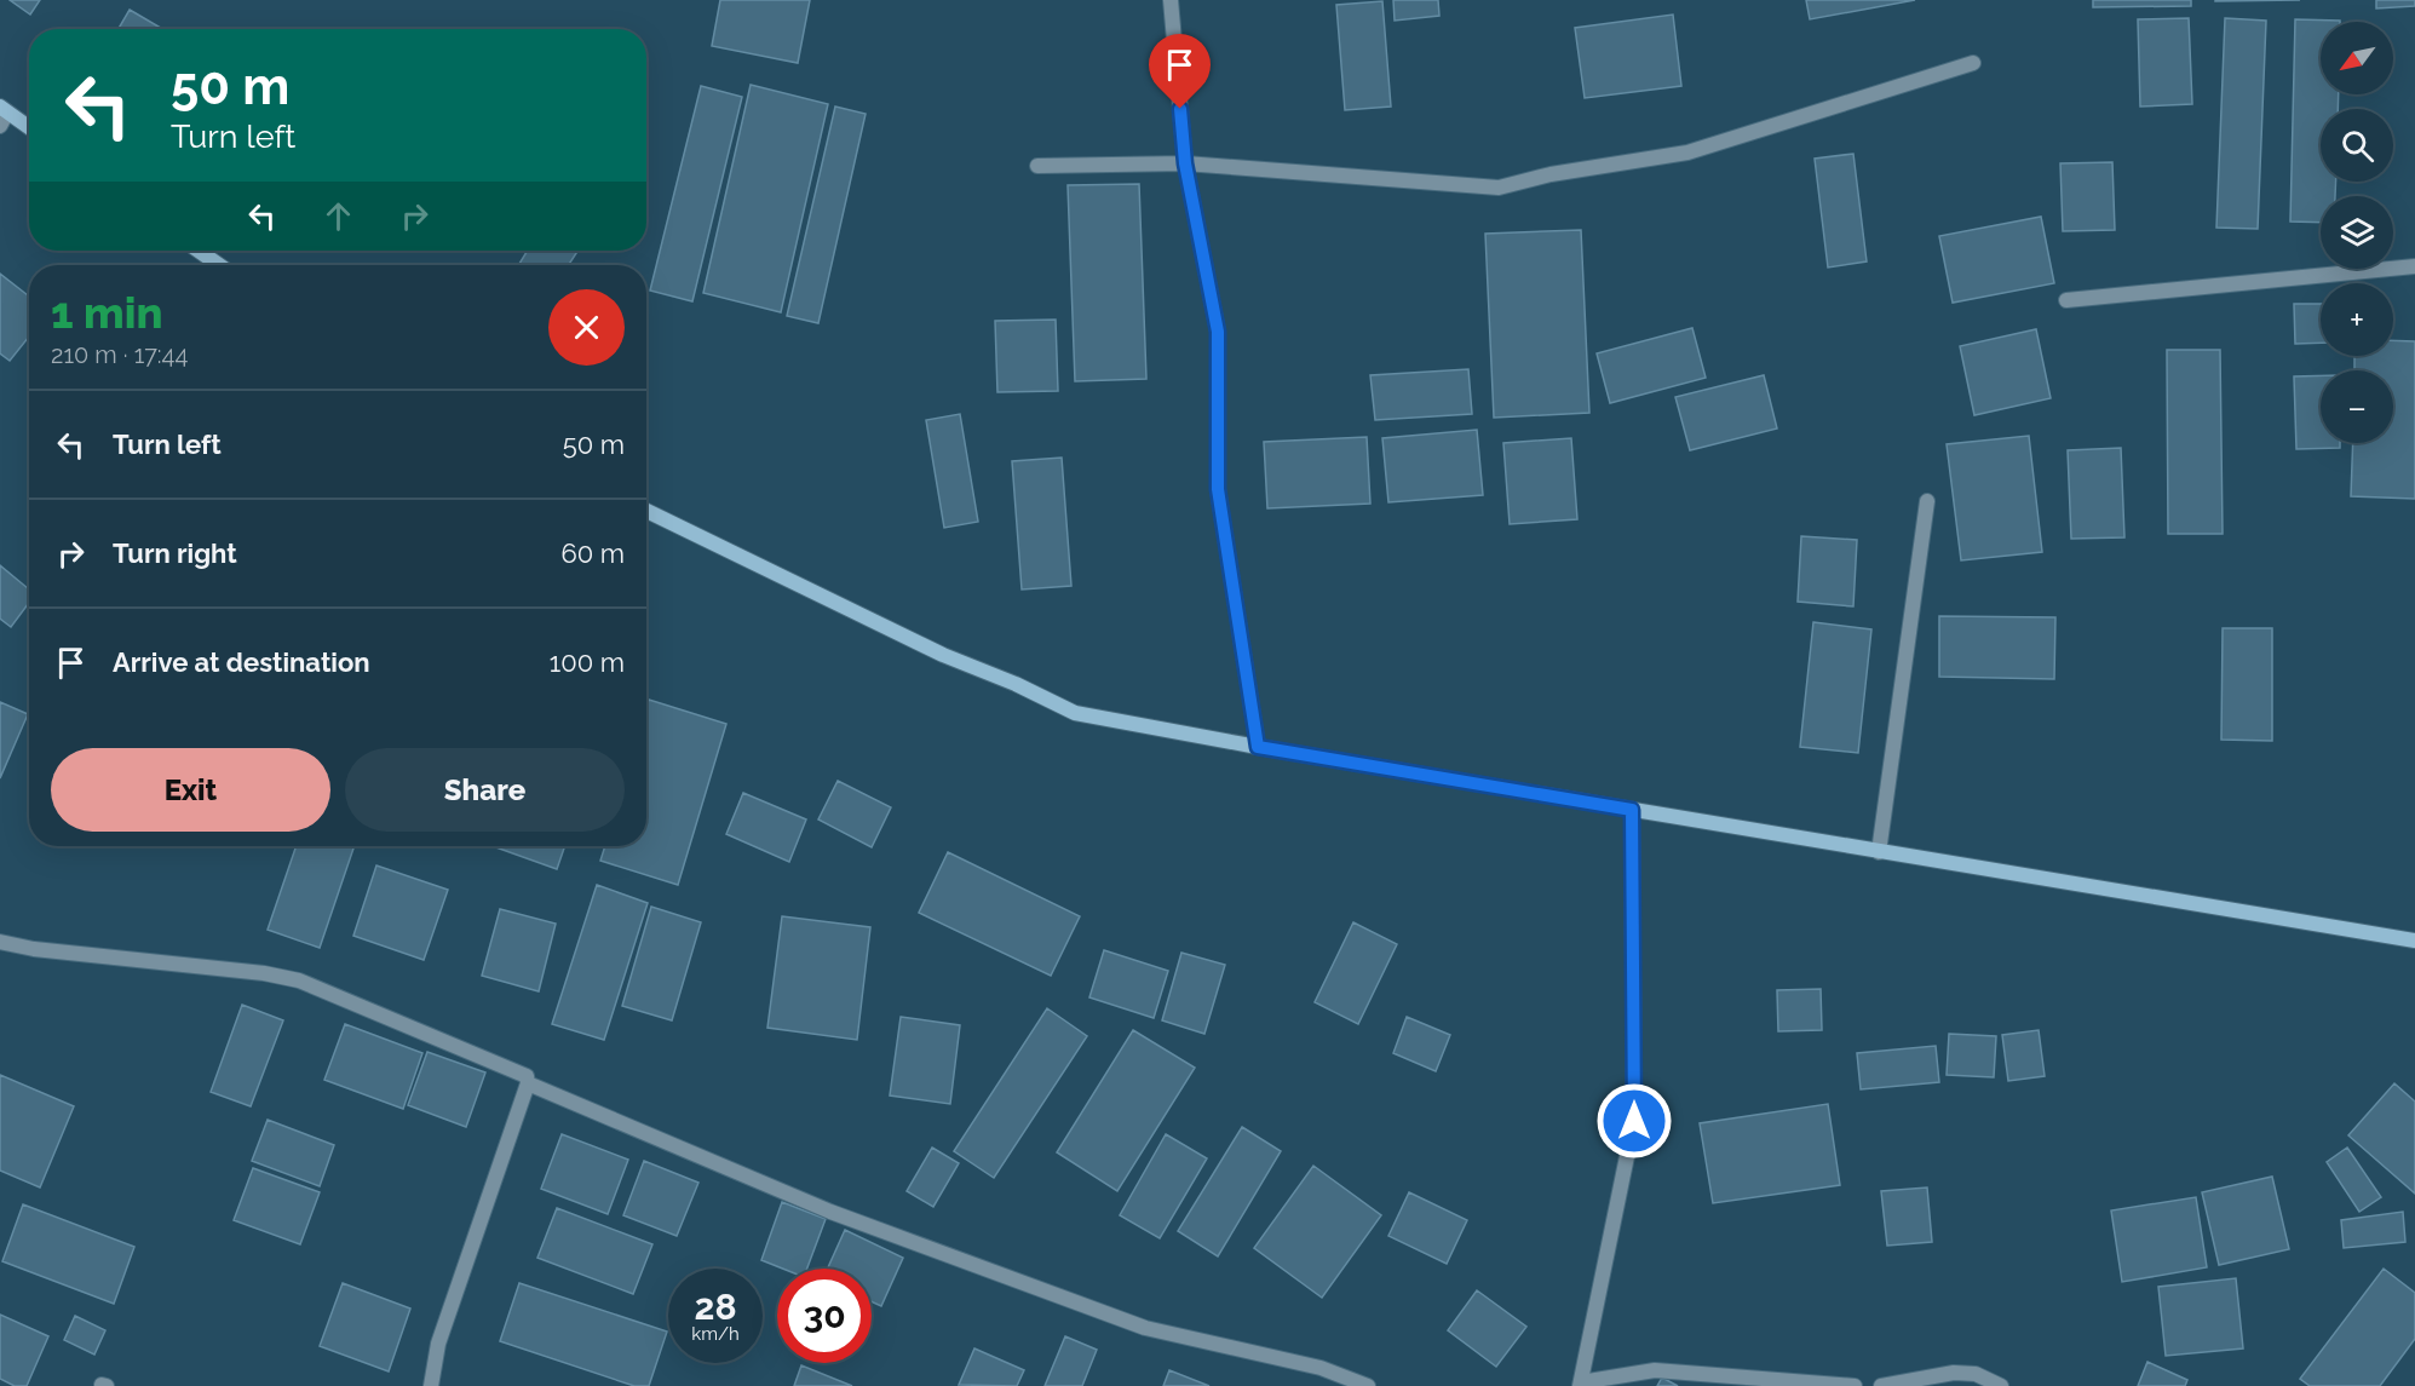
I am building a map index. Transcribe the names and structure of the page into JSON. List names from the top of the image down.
{
  "north": "bottom left",
  "page": {
    "map_buttons": ["+", "−"],
    "turn": ["50 m", "Turn left"],
    "heading": ["1 min", "210 m · 17:44"],
    "list": [
      {
        "name": "Turn left",
        "value": "50 m"
      },
      {
        "name": "Turn right",
        "value": "60 m"
      },
      {
        "name": "Arrive at destination",
        "value": "100 m"
      }
    ],
    "buttons": ["Exit", "Share"],
    "speed": "28 km/h",
    "limit": "30"
  }
}
